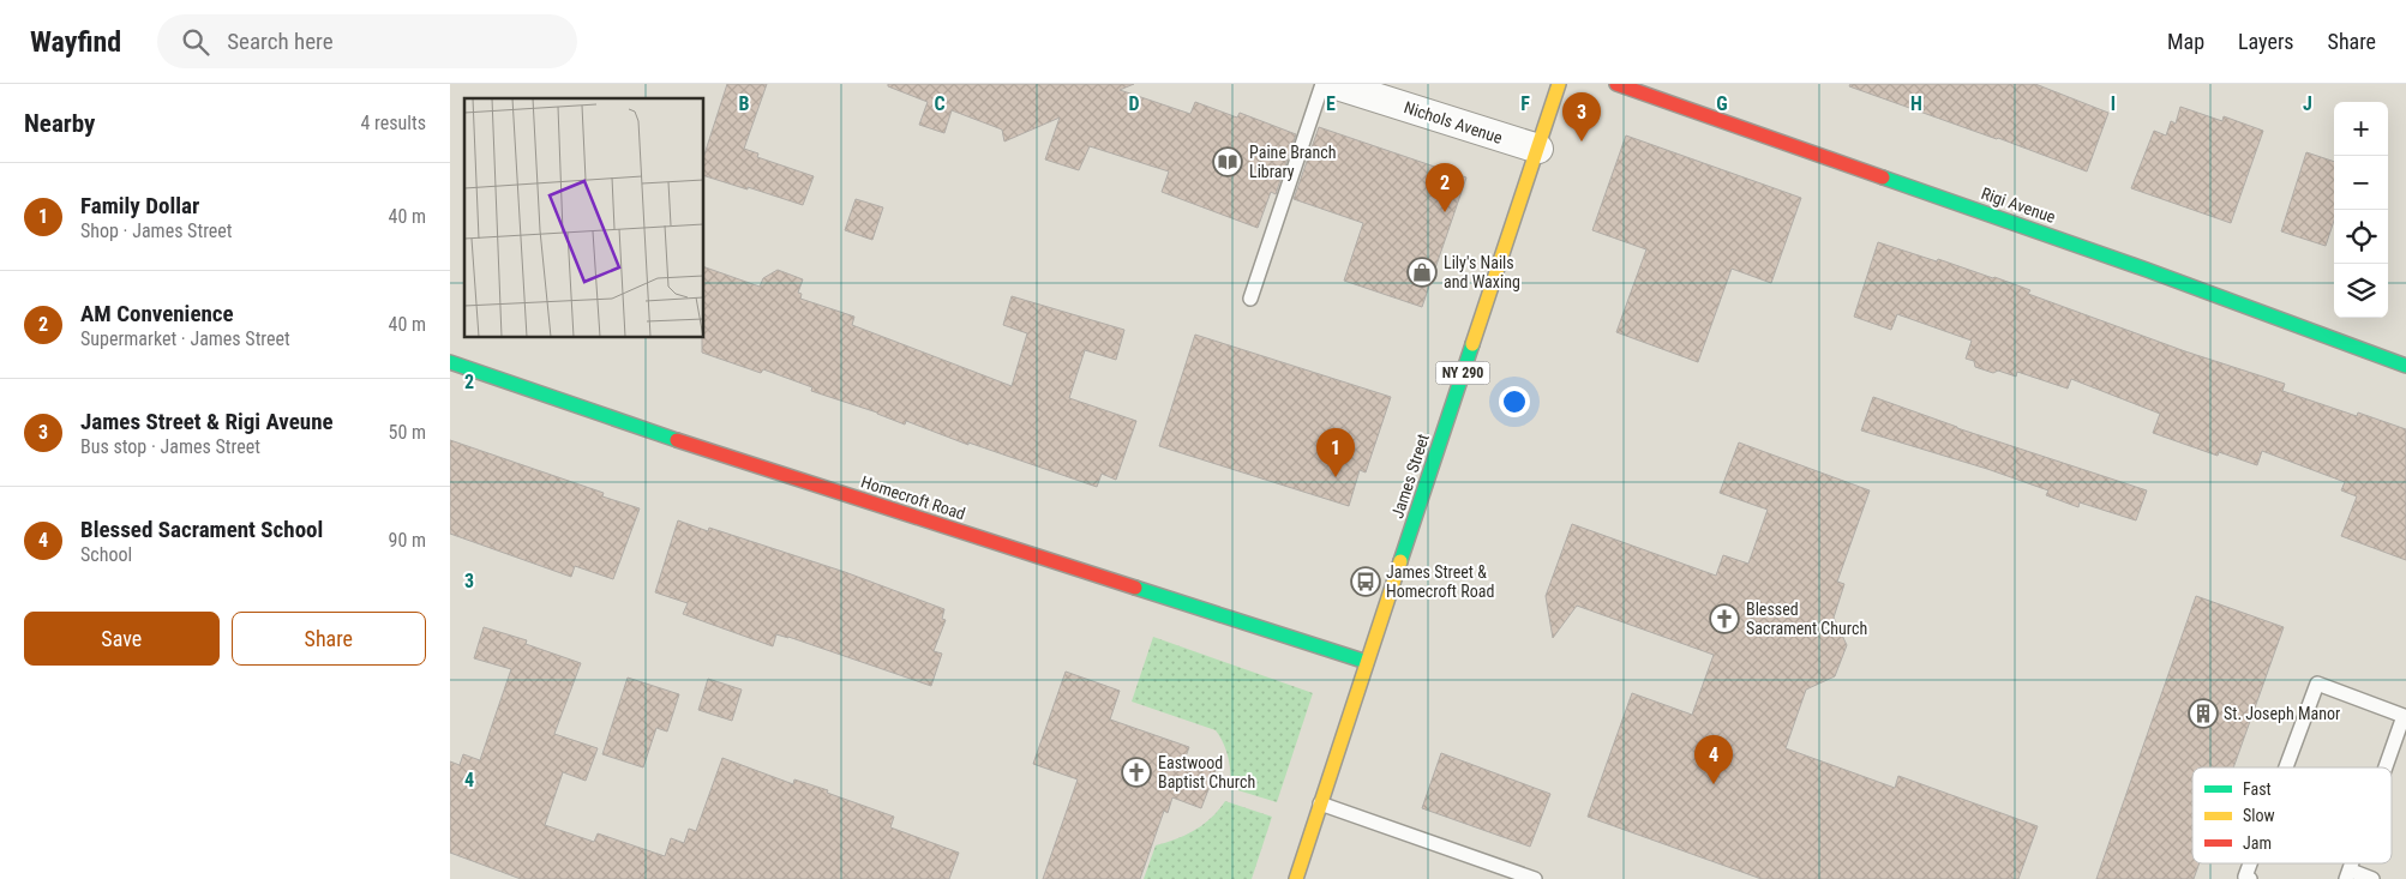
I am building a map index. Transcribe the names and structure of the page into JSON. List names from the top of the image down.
{
  "streets": {
    "street": [
      "Nichols Avenue",
      "Rigi Avenue",
      "NY 290",
      "James Street",
      "Homecroft Road"
    ]
  },
  "crossings": [
    ["Nichols Avenue", "James Street"],
    ["James Street", "Homecroft Road"]
  ],
  "places": {
    "library": ["Paine Branch Library"],
    "shop": ["Lily's Nails and Waxing"],
    "bus stop": ["James Street & Homecroft Road"],
    "church": ["Blessed Sacrament Church", "Eastwood Baptist Church"],
    "building": ["St. Joseph Manor"]
  },
  "legend": ["Fast", "Slow", "Jam"],
  "page": {
    "header": "Wayfind",
    "search": "Search here",
    "nav": ["Map", "Layers", "Share"],
    "heading": ["Nearby", "4 results"],
    "pins": [
      "3",
      "2",
      "1",
      "4"
    ],
    "map_buttons": ["+", "−"],
    "list": [
      {
        "mark": "1",
        "name": "Family Dollar",
        "note": "Shop · James Street",
        "value": "40 m"
      },
      {
        "mark": "2",
        "name": "AM Convenience",
        "note": "Supermarket · James Street",
        "value": "40 m"
      },
      {
        "mark": "3",
        "name": "James Street & Rigi Aveune",
        "note": "Bus stop · James Street",
        "value": "50 m"
      },
      {
        "mark": "4",
        "name": "Blessed Sacrament School",
        "note": "School",
        "value": "90 m"
      }
    ],
    "buttons": ["Save", "Share"]
  },
  "grid": {
    "columns": [
      "B",
      "C",
      "D",
      "E",
      "F",
      "G",
      "H",
      "I",
      "J"
    ],
    "rows": ["2", "3", "4"]
  }
}
